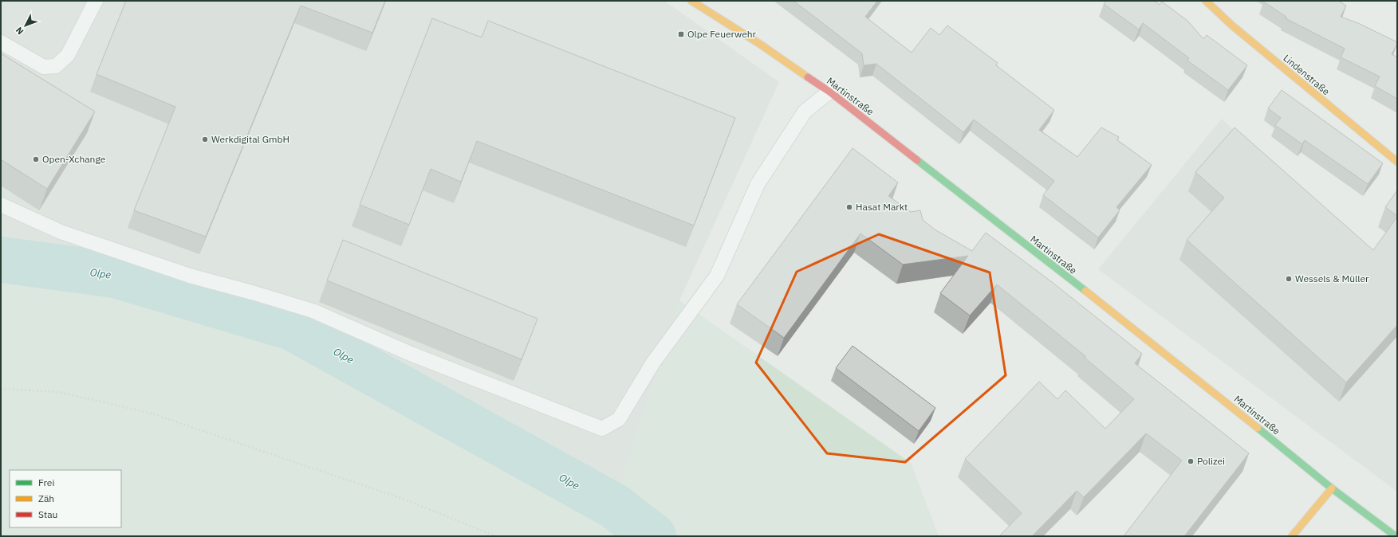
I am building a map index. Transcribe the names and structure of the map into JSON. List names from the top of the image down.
{
  "streets": {
    "street": ["Lindenstraße", "Martinstraße"]
  },
  "water": ["Olpe"],
  "places": {
    "transit": ["Olpe Feuerwehr"],
    "other": [
      "Werkdigital GmbH",
      "Open-Xchange",
      "Hasat Markt",
      "Wessels & Müller",
      "Polizei"
    ]
  },
  "legend": ["Frei", "Zäh", "Stau"],
  "north": "bottom left"
}
